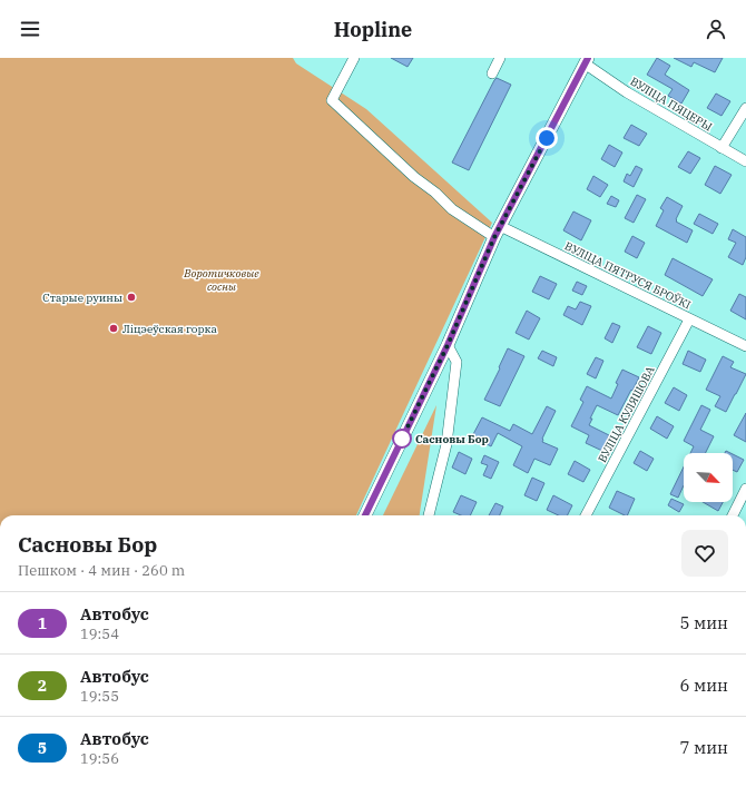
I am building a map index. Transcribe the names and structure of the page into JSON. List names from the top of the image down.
{
  "streets": {
    "street": ["ВУЛІЦА ПЯЦЕРЫ", "ВУЛІЦА ПЯТРУСЯ БРОЎКІ", "ВУЛІЦА КУЛЯШОВА"]
  },
  "crossings": [
    ["ВУЛІЦА ПЯТРУСЯ БРОЎКІ", "ВУЛІЦА КУЛЯШОВА"]
  ],
  "parks": ["Воротичковые сосны"],
  "places": ["Старые руины", "Ліцэеўская горка", "Сасновы Бор"],
  "lines": ["bus line 1"],
  "north": "bottom right",
  "page": {
    "header": "Hopline",
    "heading": ["Сасновы Бор", "Пешком · 4 мин · 260 m"],
    "list": [
      {
        "mark": "1",
        "name": "Автобус",
        "note": "19:54",
        "value": "5 мин"
      },
      {
        "mark": "2",
        "name": "Автобус",
        "note": "19:55",
        "value": "6 мин"
      },
      {
        "mark": "5",
        "name": "Автобус",
        "note": "19:56",
        "value": "7 мин"
      }
    ]
  }
}
